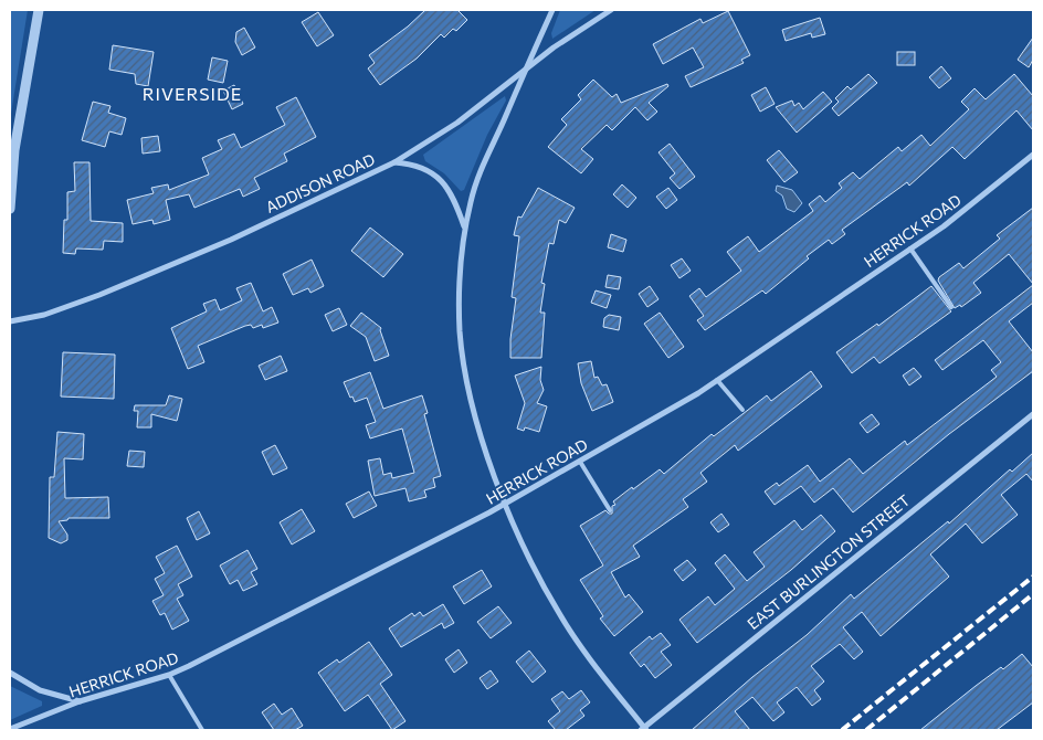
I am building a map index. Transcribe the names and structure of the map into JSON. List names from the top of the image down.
{
  "streets": {
    "street": ["ADDISON ROAD", "HERRICK ROAD", "EAST BURLINGTON STREET"]
  },
  "districts": ["RIVERSIDE"]
}
